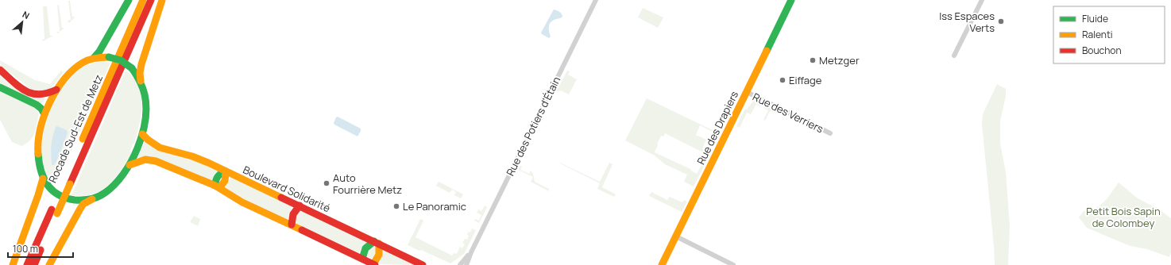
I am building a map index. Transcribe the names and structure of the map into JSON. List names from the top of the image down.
{
  "streets": {
    "main road": ["Rue des Drapiers", "Rocade Sud-Est de Metz", "Boulevard Solidarité"],
    "street": ["Rue des Verriers", "Rue des Potiers d'Étain"]
  },
  "crossings": [
    ["Rue des Verriers", "Rue des Drapiers"]
  ],
  "parks": ["Petit Bois Sapin de Colombey"],
  "places": [
    "Iss Espaces Verts",
    "Metzger",
    "Eiffage",
    "Auto Fourrière Metz",
    "Le Panoramic"
  ],
  "legend": ["Fluide", "Ralenti", "Bouchon"],
  "scale_bar": "100 m",
  "north": "top right"
}
